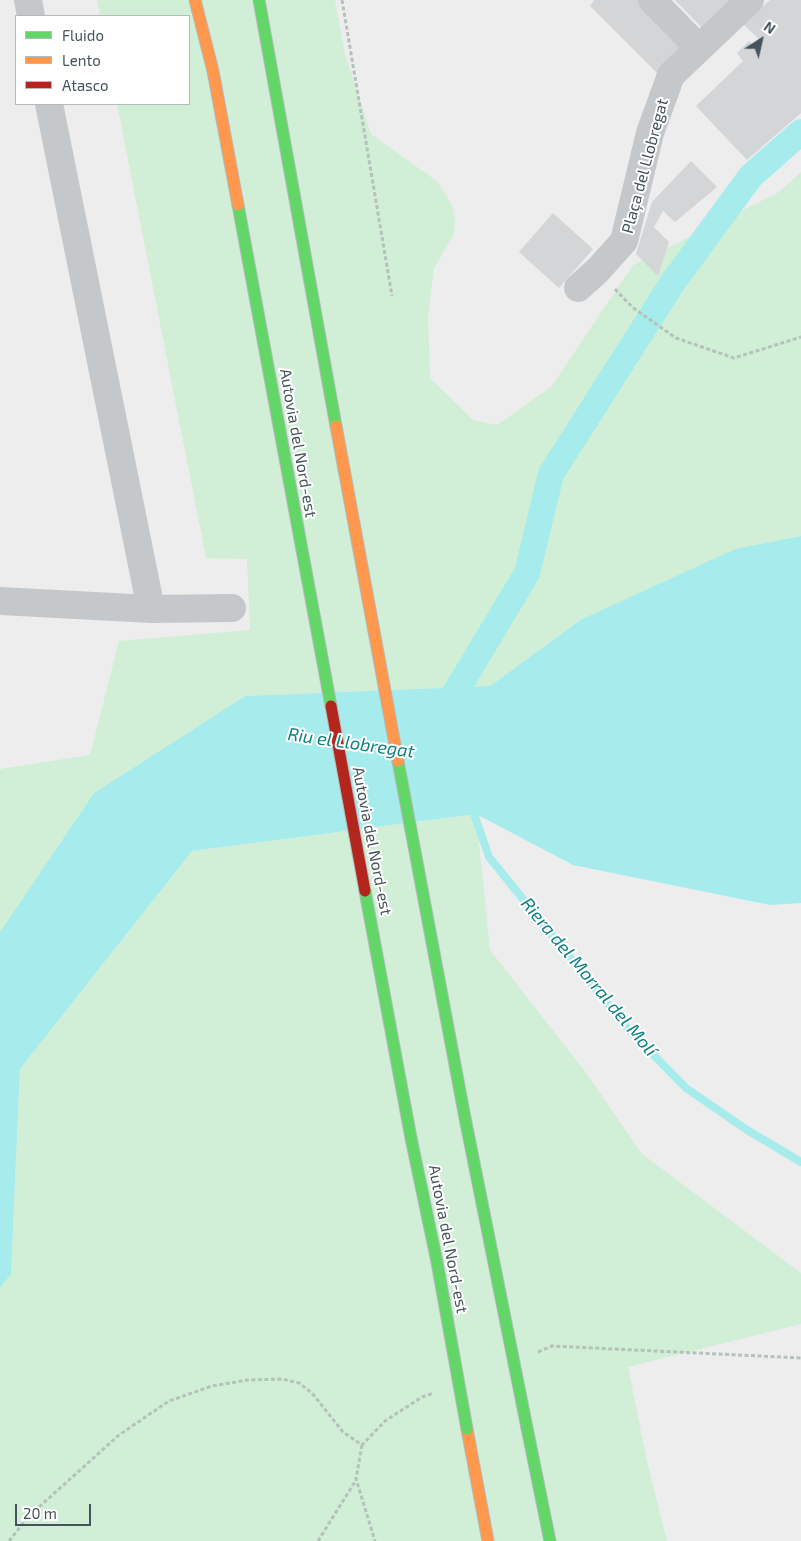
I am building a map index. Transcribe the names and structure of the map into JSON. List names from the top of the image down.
{
  "streets": {
    "highway": ["Autovia del Nord-est"],
    "street": ["Plaça del Llobregat"]
  },
  "water": ["Riu el Llobregat", "Riera del Morral del Molí"],
  "legend": ["Fluido", "Lento", "Atasco"],
  "scale_bar": "20 m",
  "north": "top right"
}
